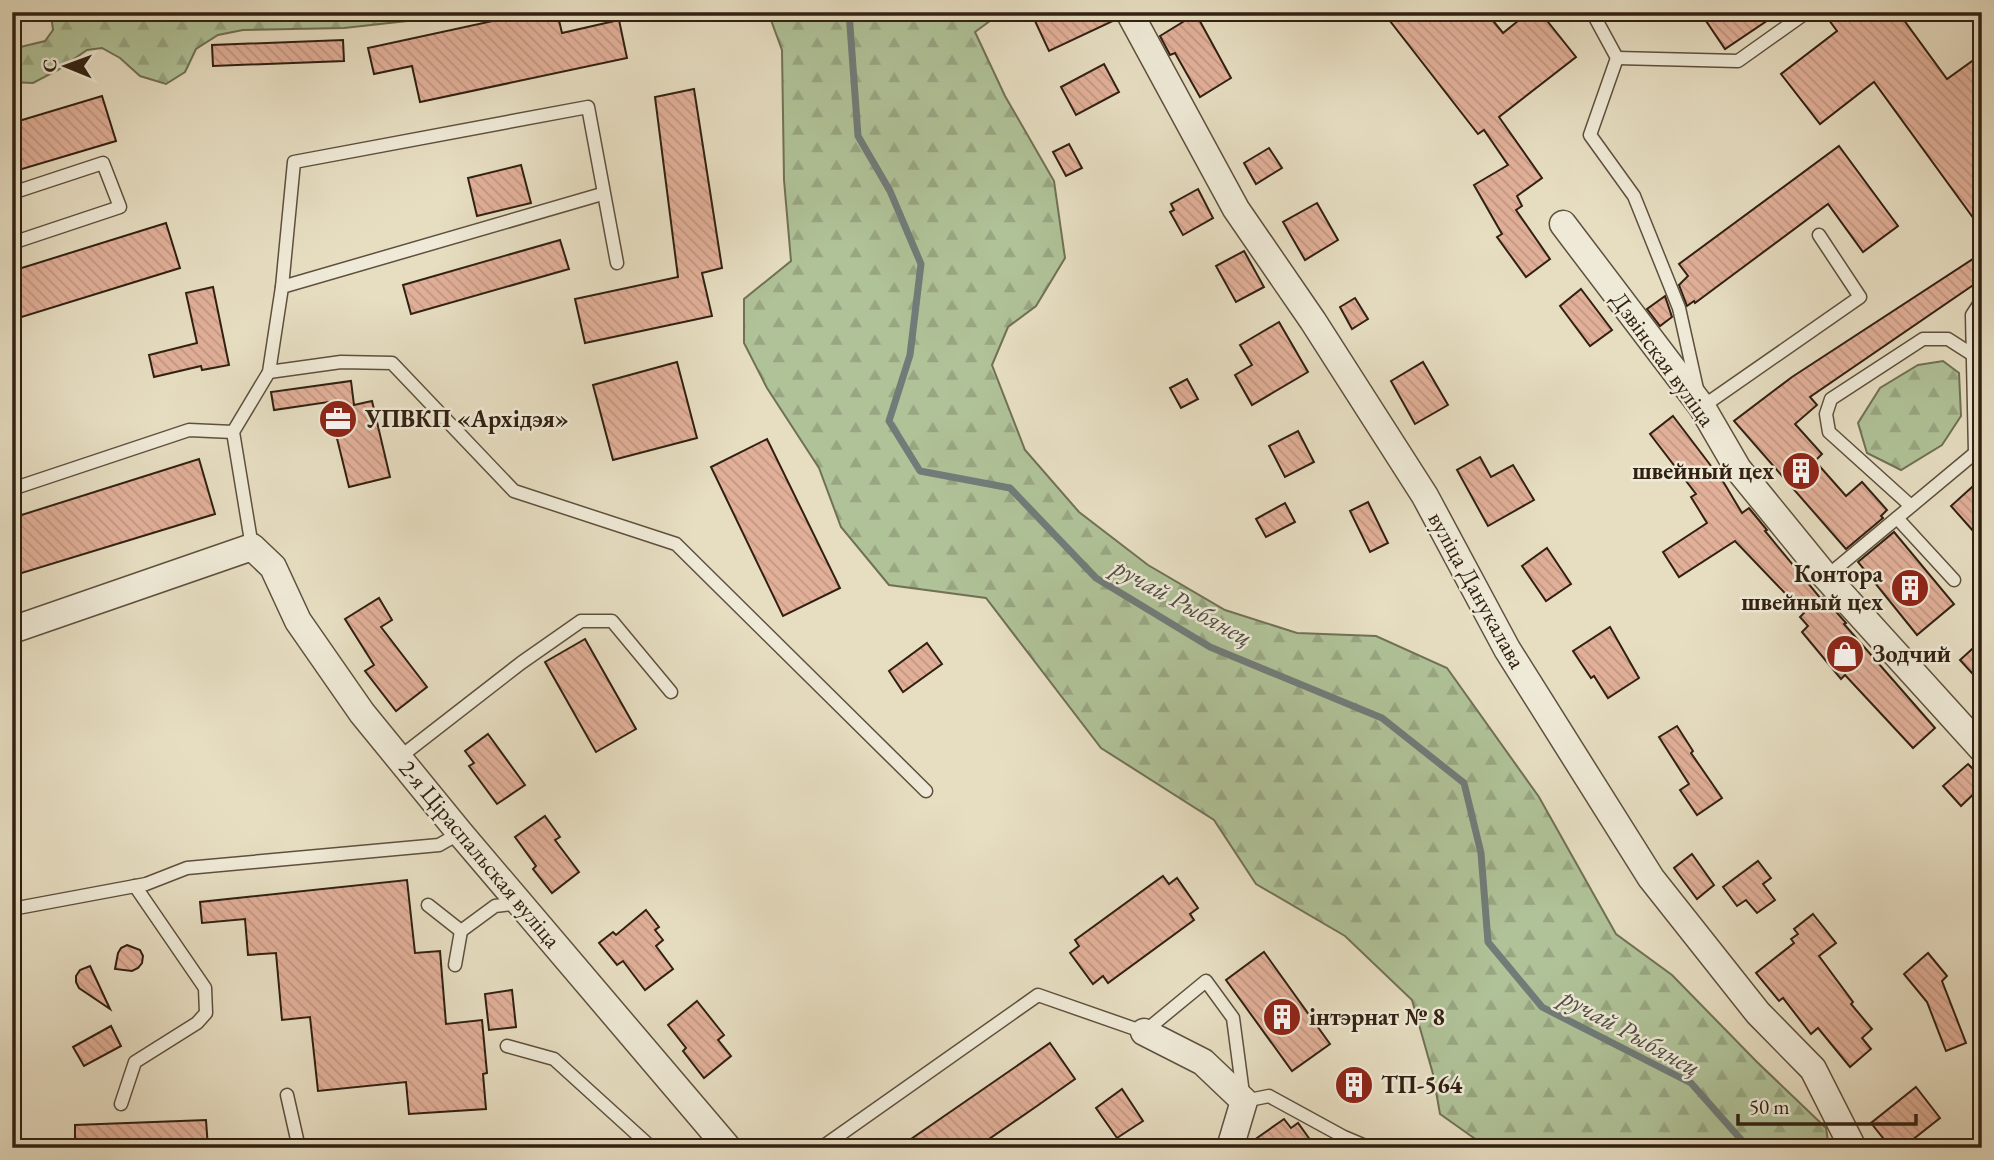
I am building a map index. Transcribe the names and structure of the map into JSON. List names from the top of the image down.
{
  "streets": {
    "street": ["Дзвінская вуліца", "вуліца Данукалава", "2-я Ціраспальская вуліца"]
  },
  "water": ["ручай Рыбянец"],
  "places": {
    "office": ["УПВКП «Архідэя»"],
    "building": [
      "швейный цех",
      "Контора швейный цех",
      "інтэрнат № 8",
      "ТП-564"
    ],
    "shop": ["Зодчий"]
  },
  "scale_bar": "50 m",
  "north": "left"
}
